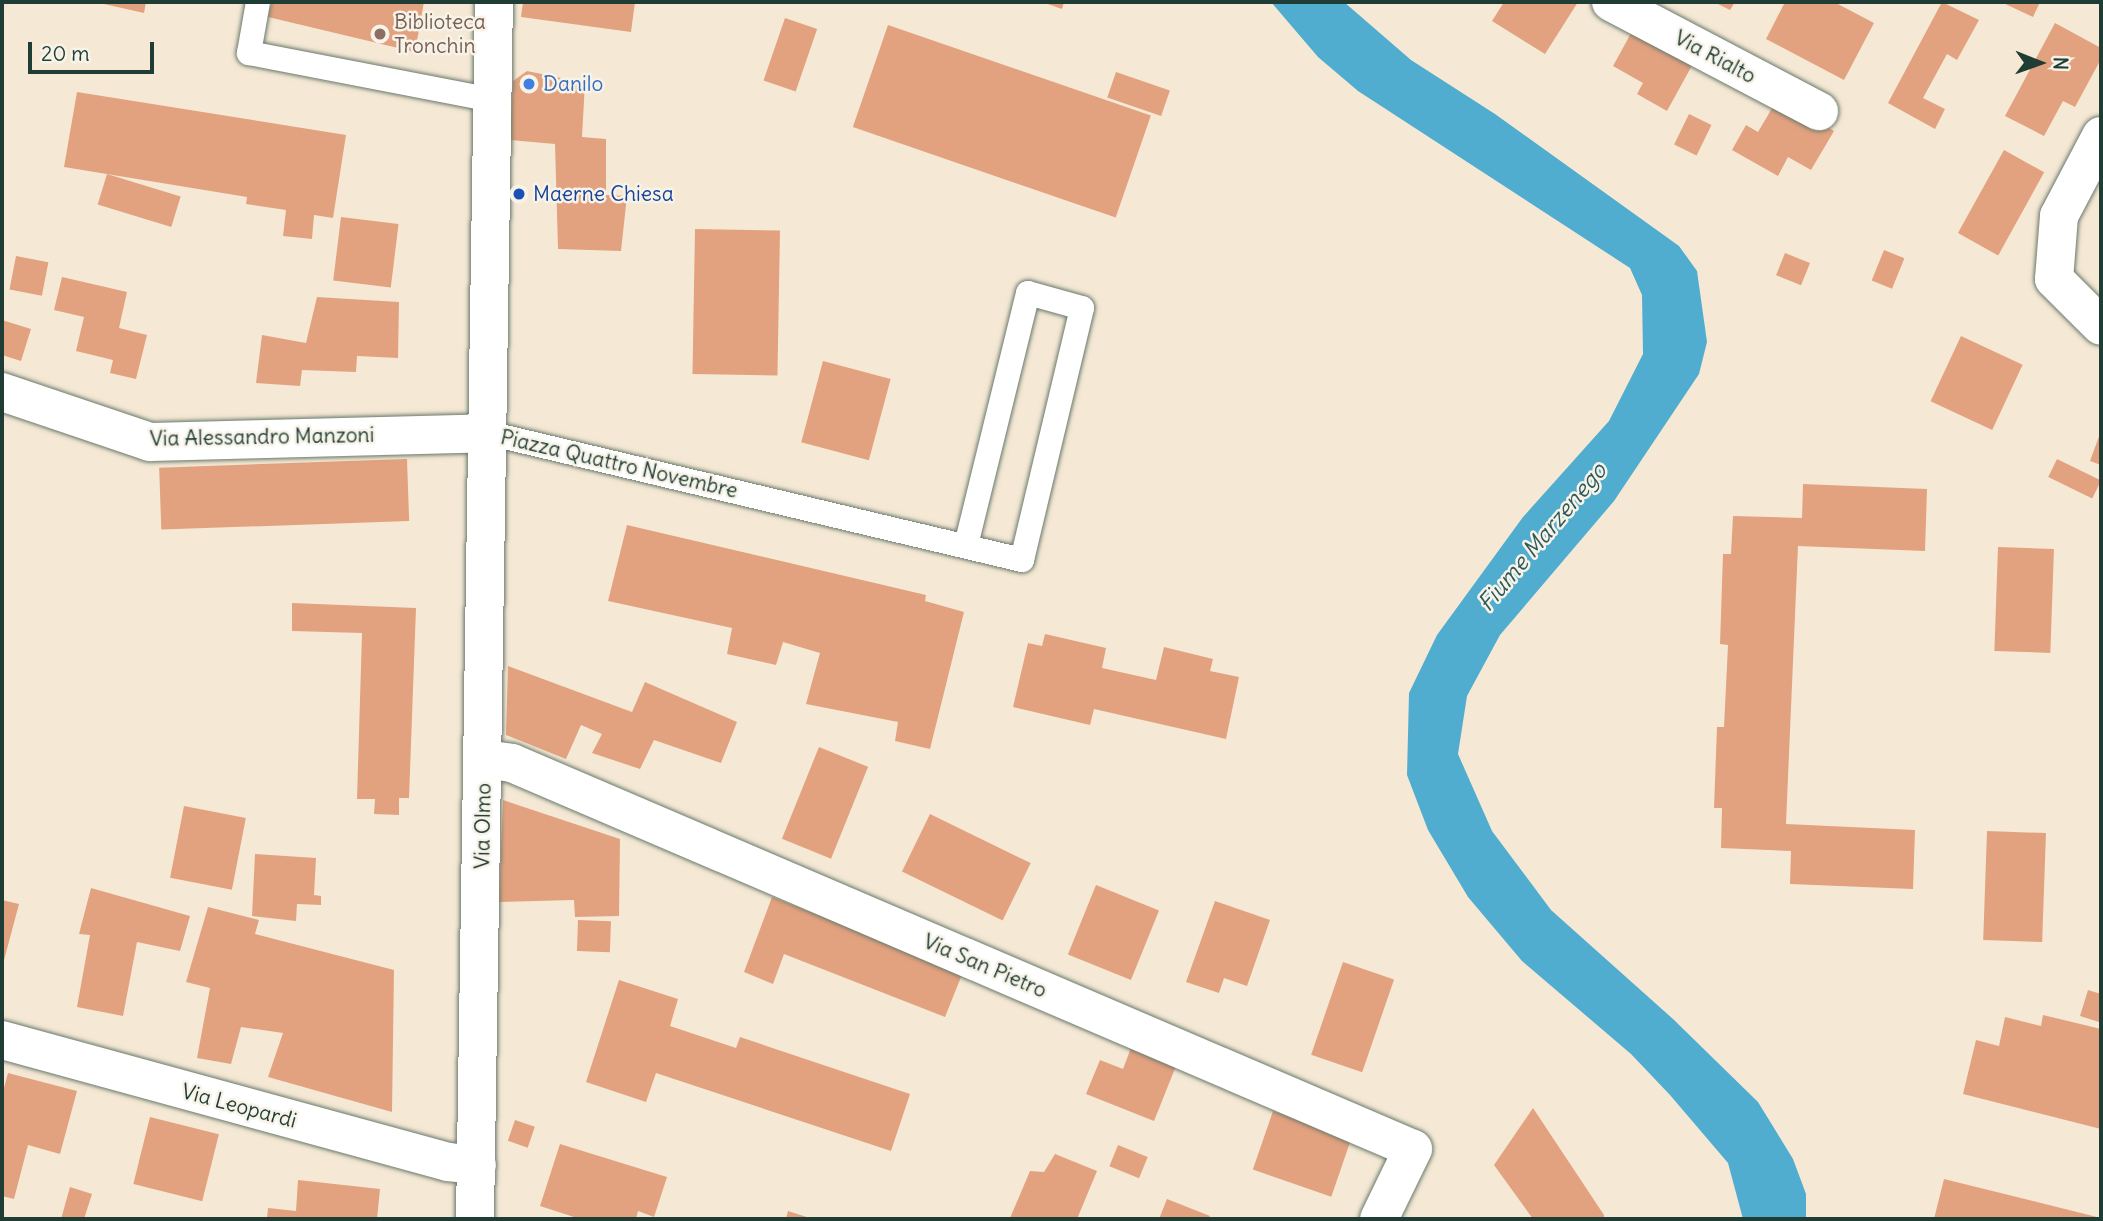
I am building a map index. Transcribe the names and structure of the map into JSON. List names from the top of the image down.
{
  "streets": {
    "street": [
      "Via Rialto",
      "Via Alessandro Manzoni",
      "Piazza Quattro Novembre",
      "Via Olmo",
      "Via San Pietro",
      "Via Leopardi"
    ]
  },
  "crossings": [
    ["Via Alessandro Manzoni", "Piazza Quattro Novembre"],
    ["Via Alessandro Manzoni", "Via Olmo"],
    ["Piazza Quattro Novembre", "Via Olmo"],
    ["Via Olmo", "Via San Pietro"],
    ["Via Olmo", "Via Leopardi"]
  ],
  "water": ["Fiume Marzenego"],
  "places": ["Biblioteca Tronchin", "Danilo", "Maerne Chiesa"],
  "scale_bar": "20 m",
  "north": "right"
}
